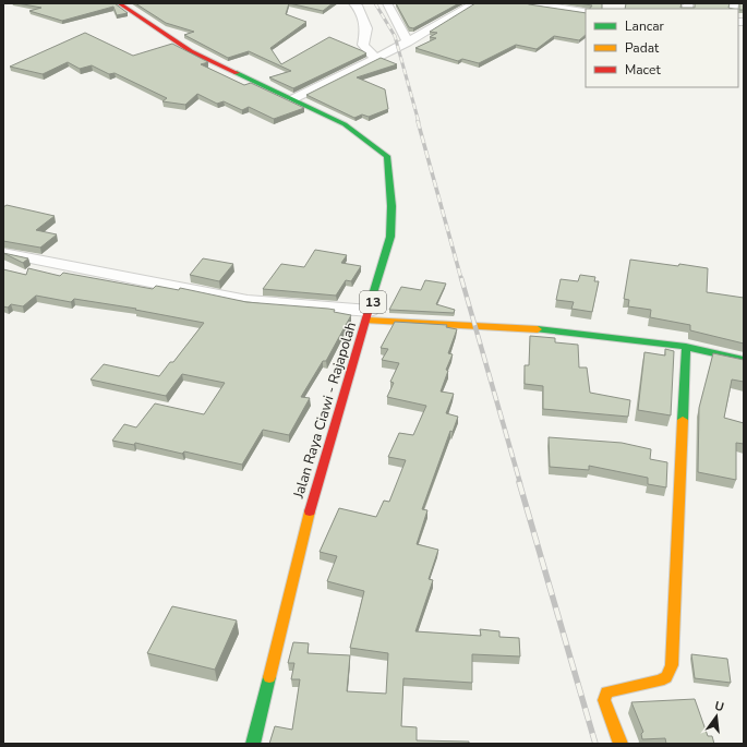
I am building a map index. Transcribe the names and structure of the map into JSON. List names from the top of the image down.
{
  "streets": {
    "main road": ["13", "Jalan Raya Ciawi - Rajapolah"]
  },
  "legend": ["Lancar", "Padat", "Macet"],
  "north": "top"
}
